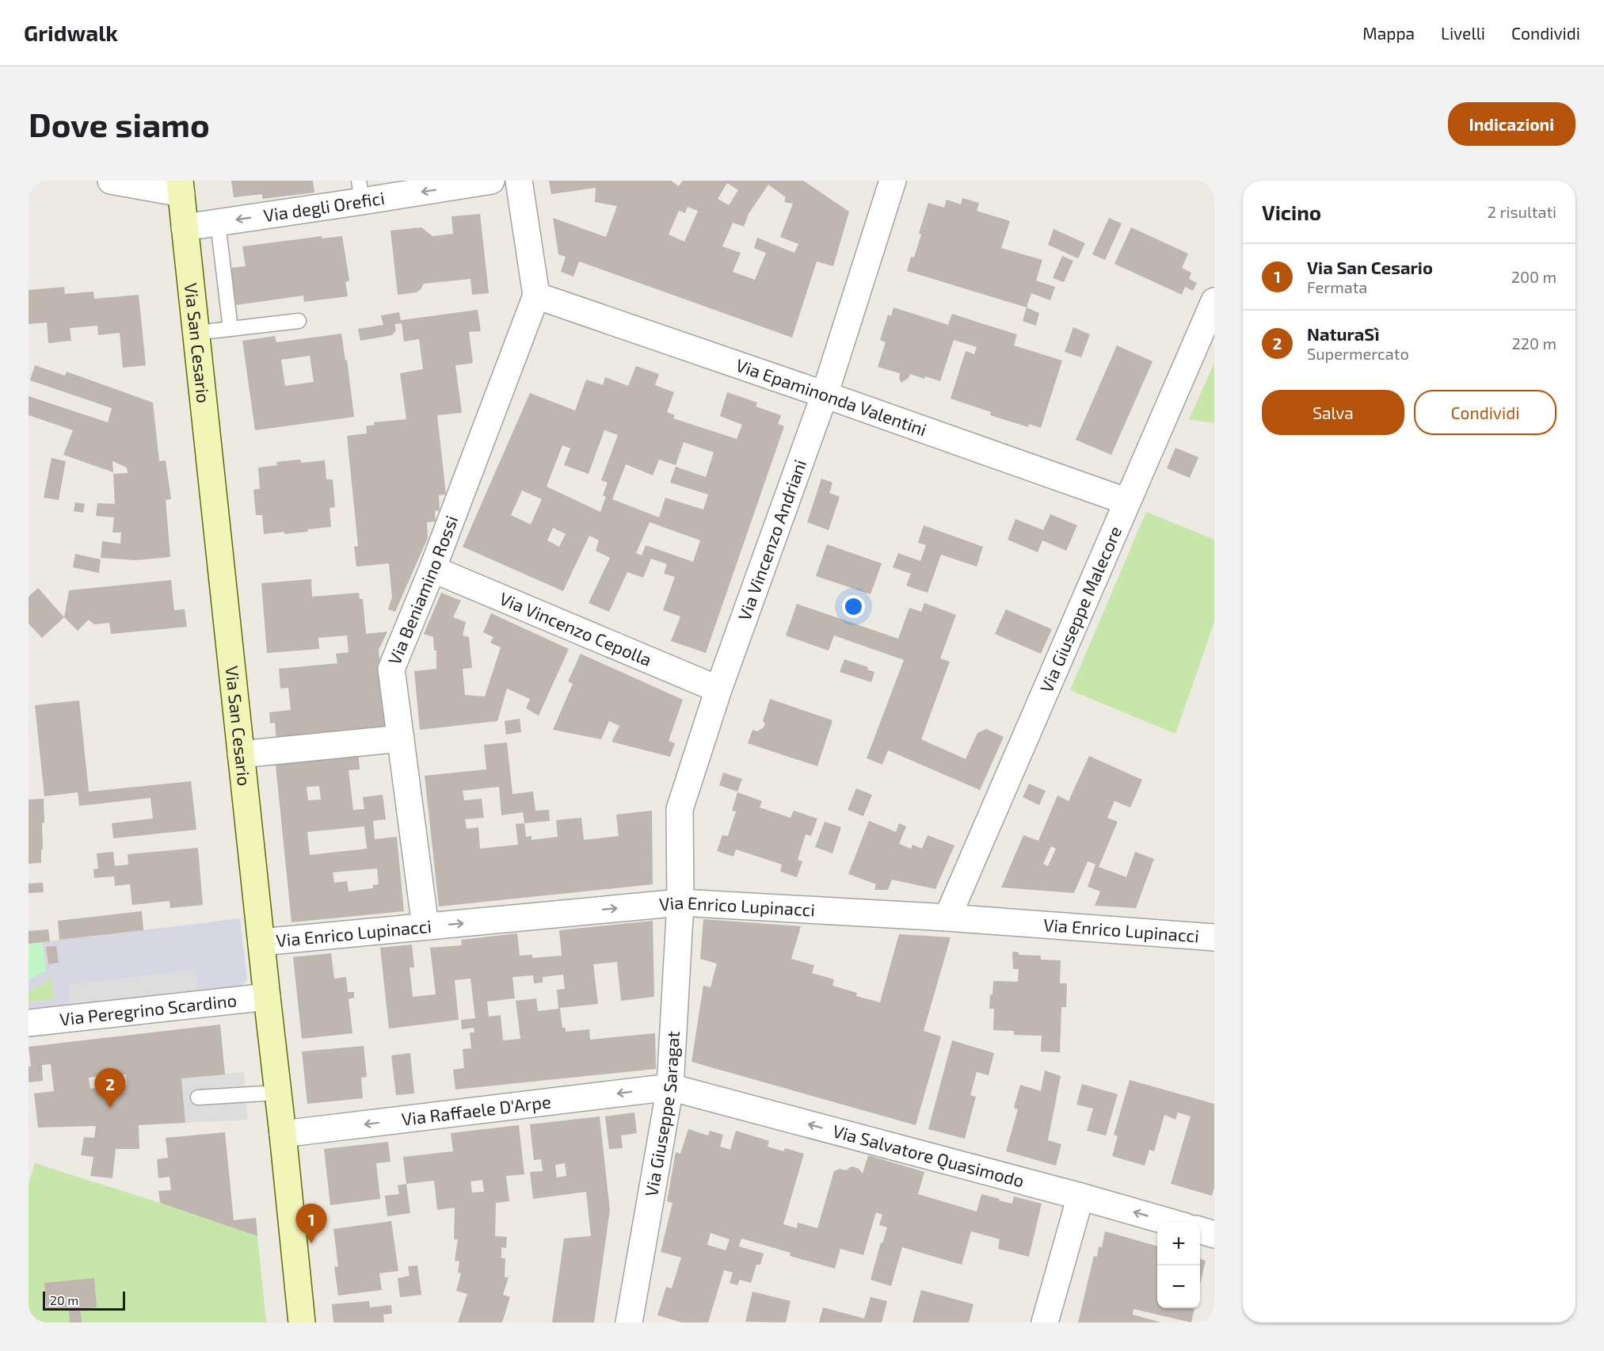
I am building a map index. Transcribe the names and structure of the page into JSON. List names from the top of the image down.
{
  "streets": {
    "main road": ["Via San Cesario"],
    "street": [
      "Via degli Orefici",
      "Via Epaminonda Valentini",
      "Via Vincenzo Andriani",
      "Via Beniamino Rossi",
      "Via Giuseppe Malecore",
      "Via Vincenzo Cepolla",
      "Via Enrico Lupinacci",
      "Via Peregrino Scardino",
      "Via Raffaele D'Arpe",
      "Via Giuseppe Saragat",
      "Via Salvatore Quasimodo"
    ]
  },
  "crossings": [
    ["Via degli Orefici", "Via San Cesario"],
    ["Via San Cesario", "Via Enrico Lupinacci"],
    ["Via San Cesario", "Via Peregrino Scardino"],
    ["Via San Cesario", "Via Raffaele D'Arpe"],
    ["Via Epaminonda Valentini", "Via Vincenzo Andriani"],
    ["Via Epaminonda Valentini", "Via Beniamino Rossi"],
    ["Via Epaminonda Valentini", "Via Giuseppe Malecore"],
    ["Via Vincenzo Andriani", "Via Vincenzo Cepolla"],
    ["Via Vincenzo Andriani", "Via Enrico Lupinacci"],
    ["Via Vincenzo Andriani", "Via Giuseppe Saragat"],
    ["Via Beniamino Rossi", "Via Vincenzo Cepolla"],
    ["Via Beniamino Rossi", "Via Enrico Lupinacci"],
    ["Via Giuseppe Malecore", "Via Enrico Lupinacci"],
    ["Via Enrico Lupinacci", "Via Giuseppe Saragat"],
    ["Via Raffaele D'Arpe", "Via Giuseppe Saragat"],
    ["Via Raffaele D'Arpe", "Via Salvatore Quasimodo"],
    ["Via Giuseppe Saragat", "Via Salvatore Quasimodo"]
  ],
  "one_way": ["Via degli Orefici", "Via Raffaele D'Arpe", "Via Salvatore Quasimodo"],
  "scale_bar": "20 m",
  "page": {
    "header": "Gridwalk",
    "nav": ["Mappa", "Livelli", "Condividi"],
    "buttons": [
      "Indicazioni",
      ["Salva", "Condividi"]
    ],
    "title": "Dove siamo",
    "heading": ["Vicino", "2 risultati"],
    "list": [
      {
        "mark": "1",
        "name": "Via San Cesario",
        "note": "Fermata",
        "value": "200 m"
      },
      {
        "mark": "2",
        "name": "NaturaSì",
        "note": "Supermercato",
        "value": "220 m"
      }
    ],
    "pins": ["2", "1"],
    "map_buttons": ["+", "−"],
    "scale": "20 m"
  }
}
